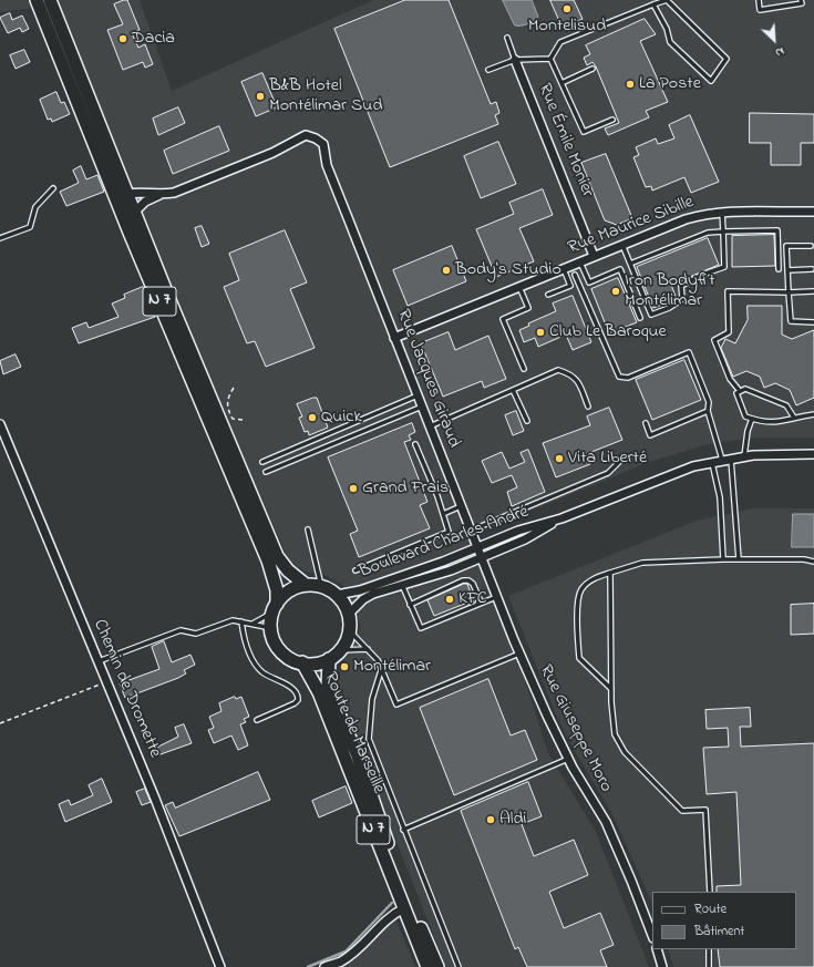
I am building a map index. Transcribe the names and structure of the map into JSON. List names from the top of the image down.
{
  "streets": {
    "main road": ["N 7", "Route de Marseille"],
    "street": [
      "Rue Émile Monier",
      "Rue Maurice Sibille",
      "Rue Jacques Giraud",
      "Boulevard Charles André",
      "Chemin de Dromette",
      "Rue Giuseppe Moro"
    ]
  },
  "crossings": [
    ["Rue Émile Monier", "Rue Maurice Sibille"],
    ["Rue Maurice Sibille", "Rue Jacques Giraud"],
    ["N 7", "Boulevard Charles André"],
    ["N 7", "Route de Marseille"],
    ["Rue Jacques Giraud", "Boulevard Charles André"],
    ["Rue Jacques Giraud", "Rue Giuseppe Moro"],
    ["Boulevard Charles André", "Rue Giuseppe Moro"],
    ["Boulevard Charles André", "Route de Marseille"]
  ],
  "places": [
    "Montelisud",
    "Dacia",
    "La Poste",
    "B&B Hotel Montélimar Sud",
    "Body's Studio",
    "Iron Bodyfit Montélimar",
    "Club Le Baroque",
    "Quick",
    "Vita Liberté",
    "Grand Frais",
    "KFC",
    "Montélimar",
    "Aldi"
  ],
  "legend": ["Route", "Bâtiment"],
  "north": "bottom right"
}
